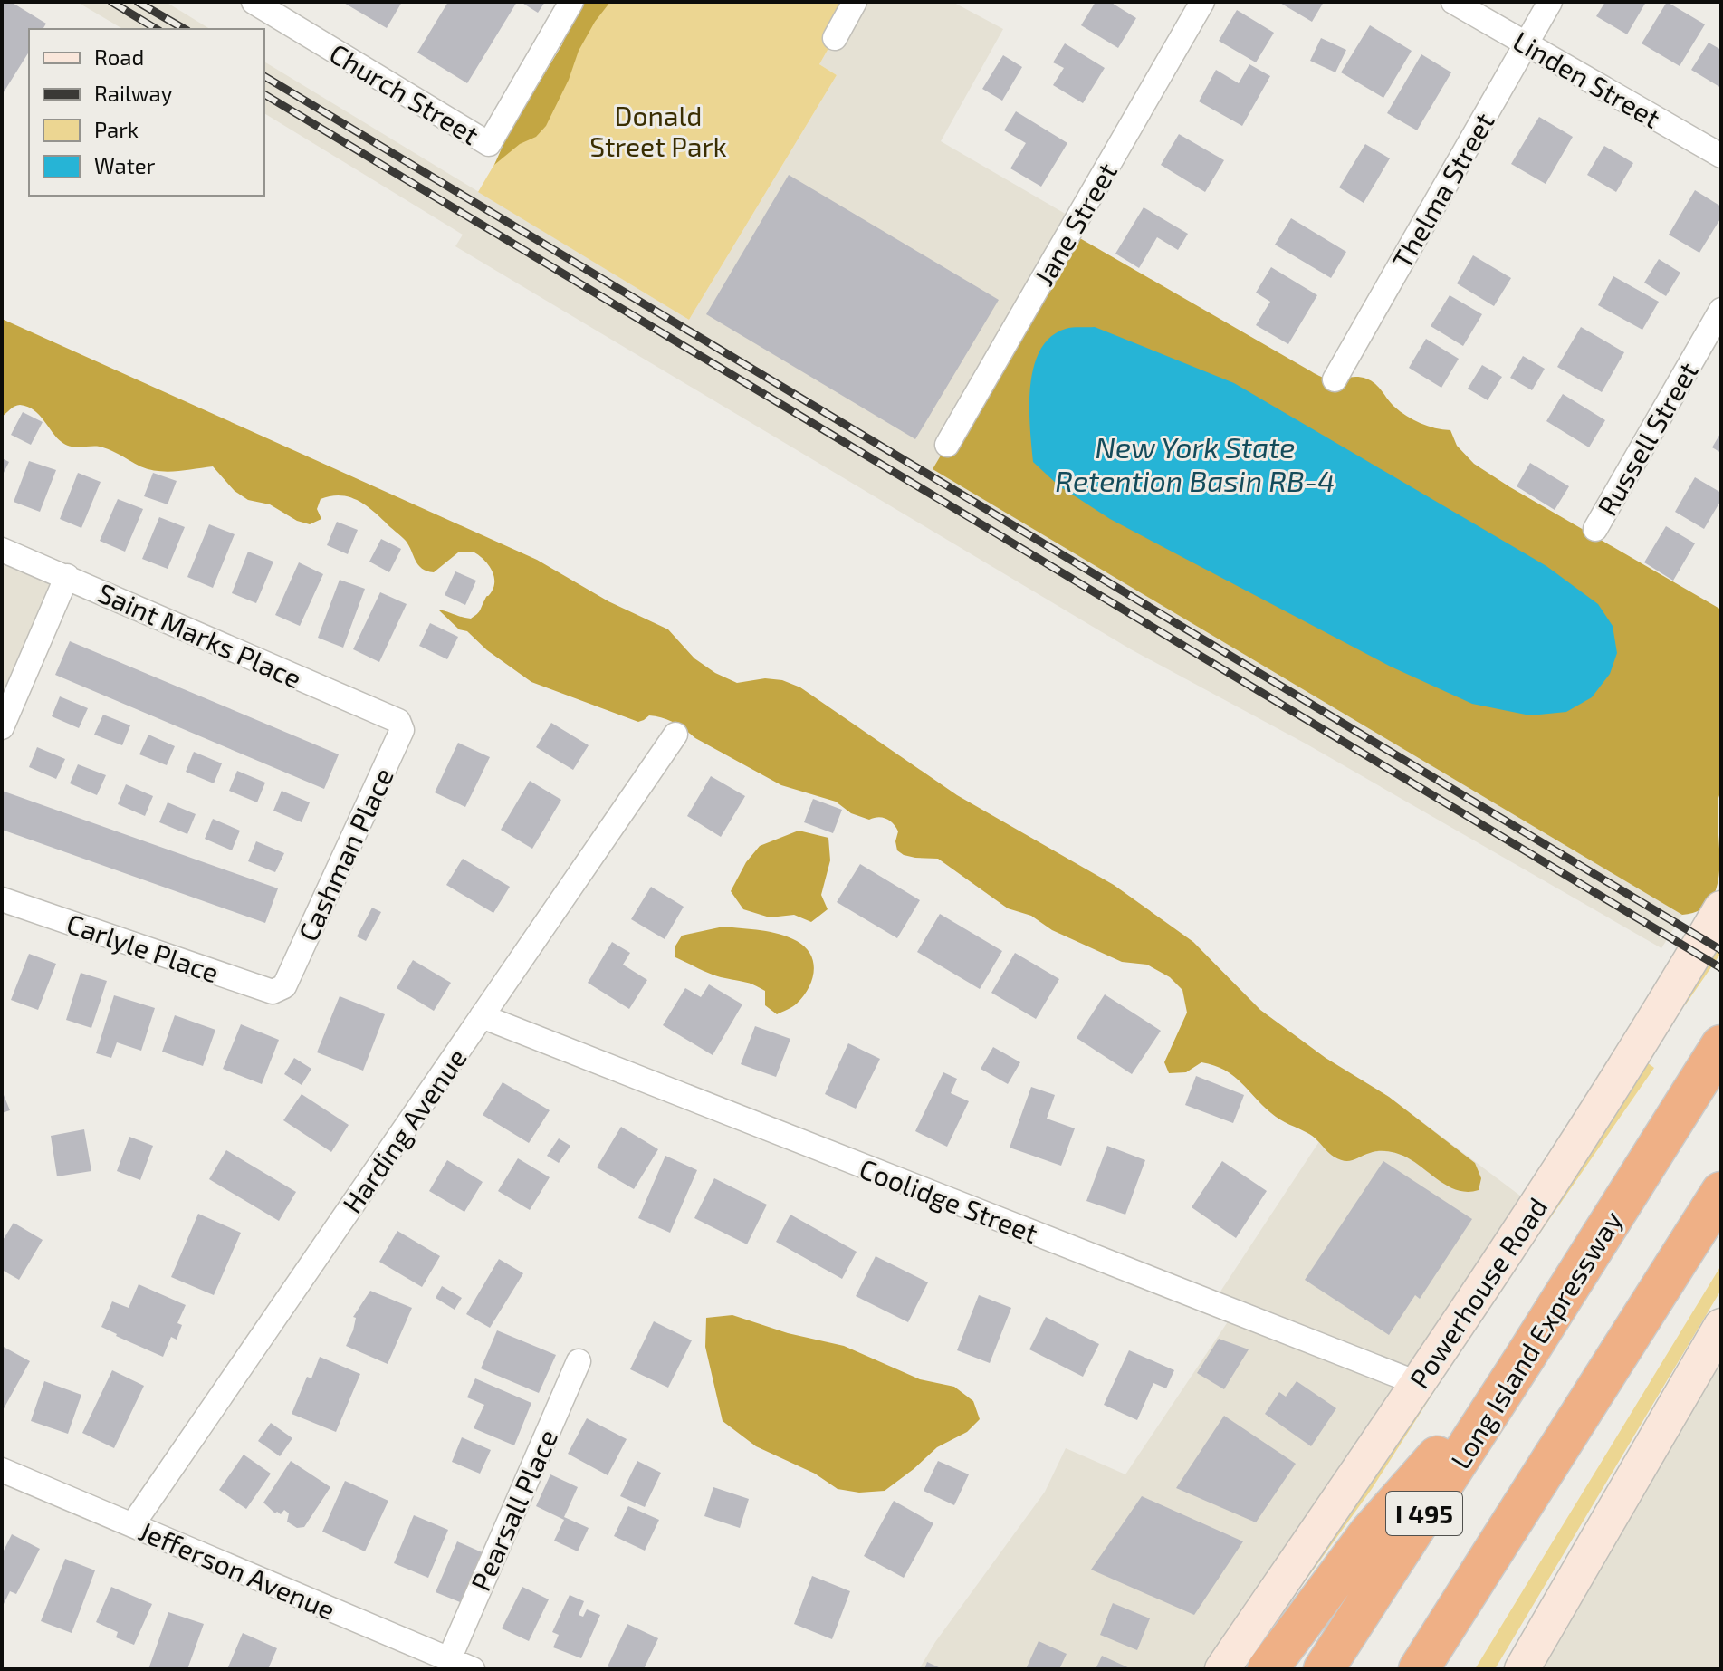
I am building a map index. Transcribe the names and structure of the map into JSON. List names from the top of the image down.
{
  "streets": {
    "highway": ["Long Island Expressway", "I 495"],
    "main road": ["Powerhouse Road"],
    "street": [
      "Linden Street",
      "Church Street",
      "Thelma Street",
      "Jane Street",
      "Russell Street",
      "Saint Marks Place",
      "Cashman Place",
      "Carlyle Place",
      "Harding Avenue",
      "Coolidge Street",
      "Pearsall Place",
      "Jefferson Avenue"
    ]
  },
  "crossings": [
    ["Linden Street", "Thelma Street"],
    ["Saint Marks Place", "Cashman Place"],
    ["Cashman Place", "Carlyle Place"],
    ["Harding Avenue", "Coolidge Street"],
    ["Harding Avenue", "Jefferson Avenue"],
    ["Coolidge Street", "Powerhouse Road"],
    ["Pearsall Place", "Jefferson Avenue"]
  ],
  "water": ["New York State Retention Basin RB-4"],
  "parks": ["Donald Street Park"],
  "legend": [
    "Road",
    "Railway",
    "Park",
    "Water"
  ]
}
